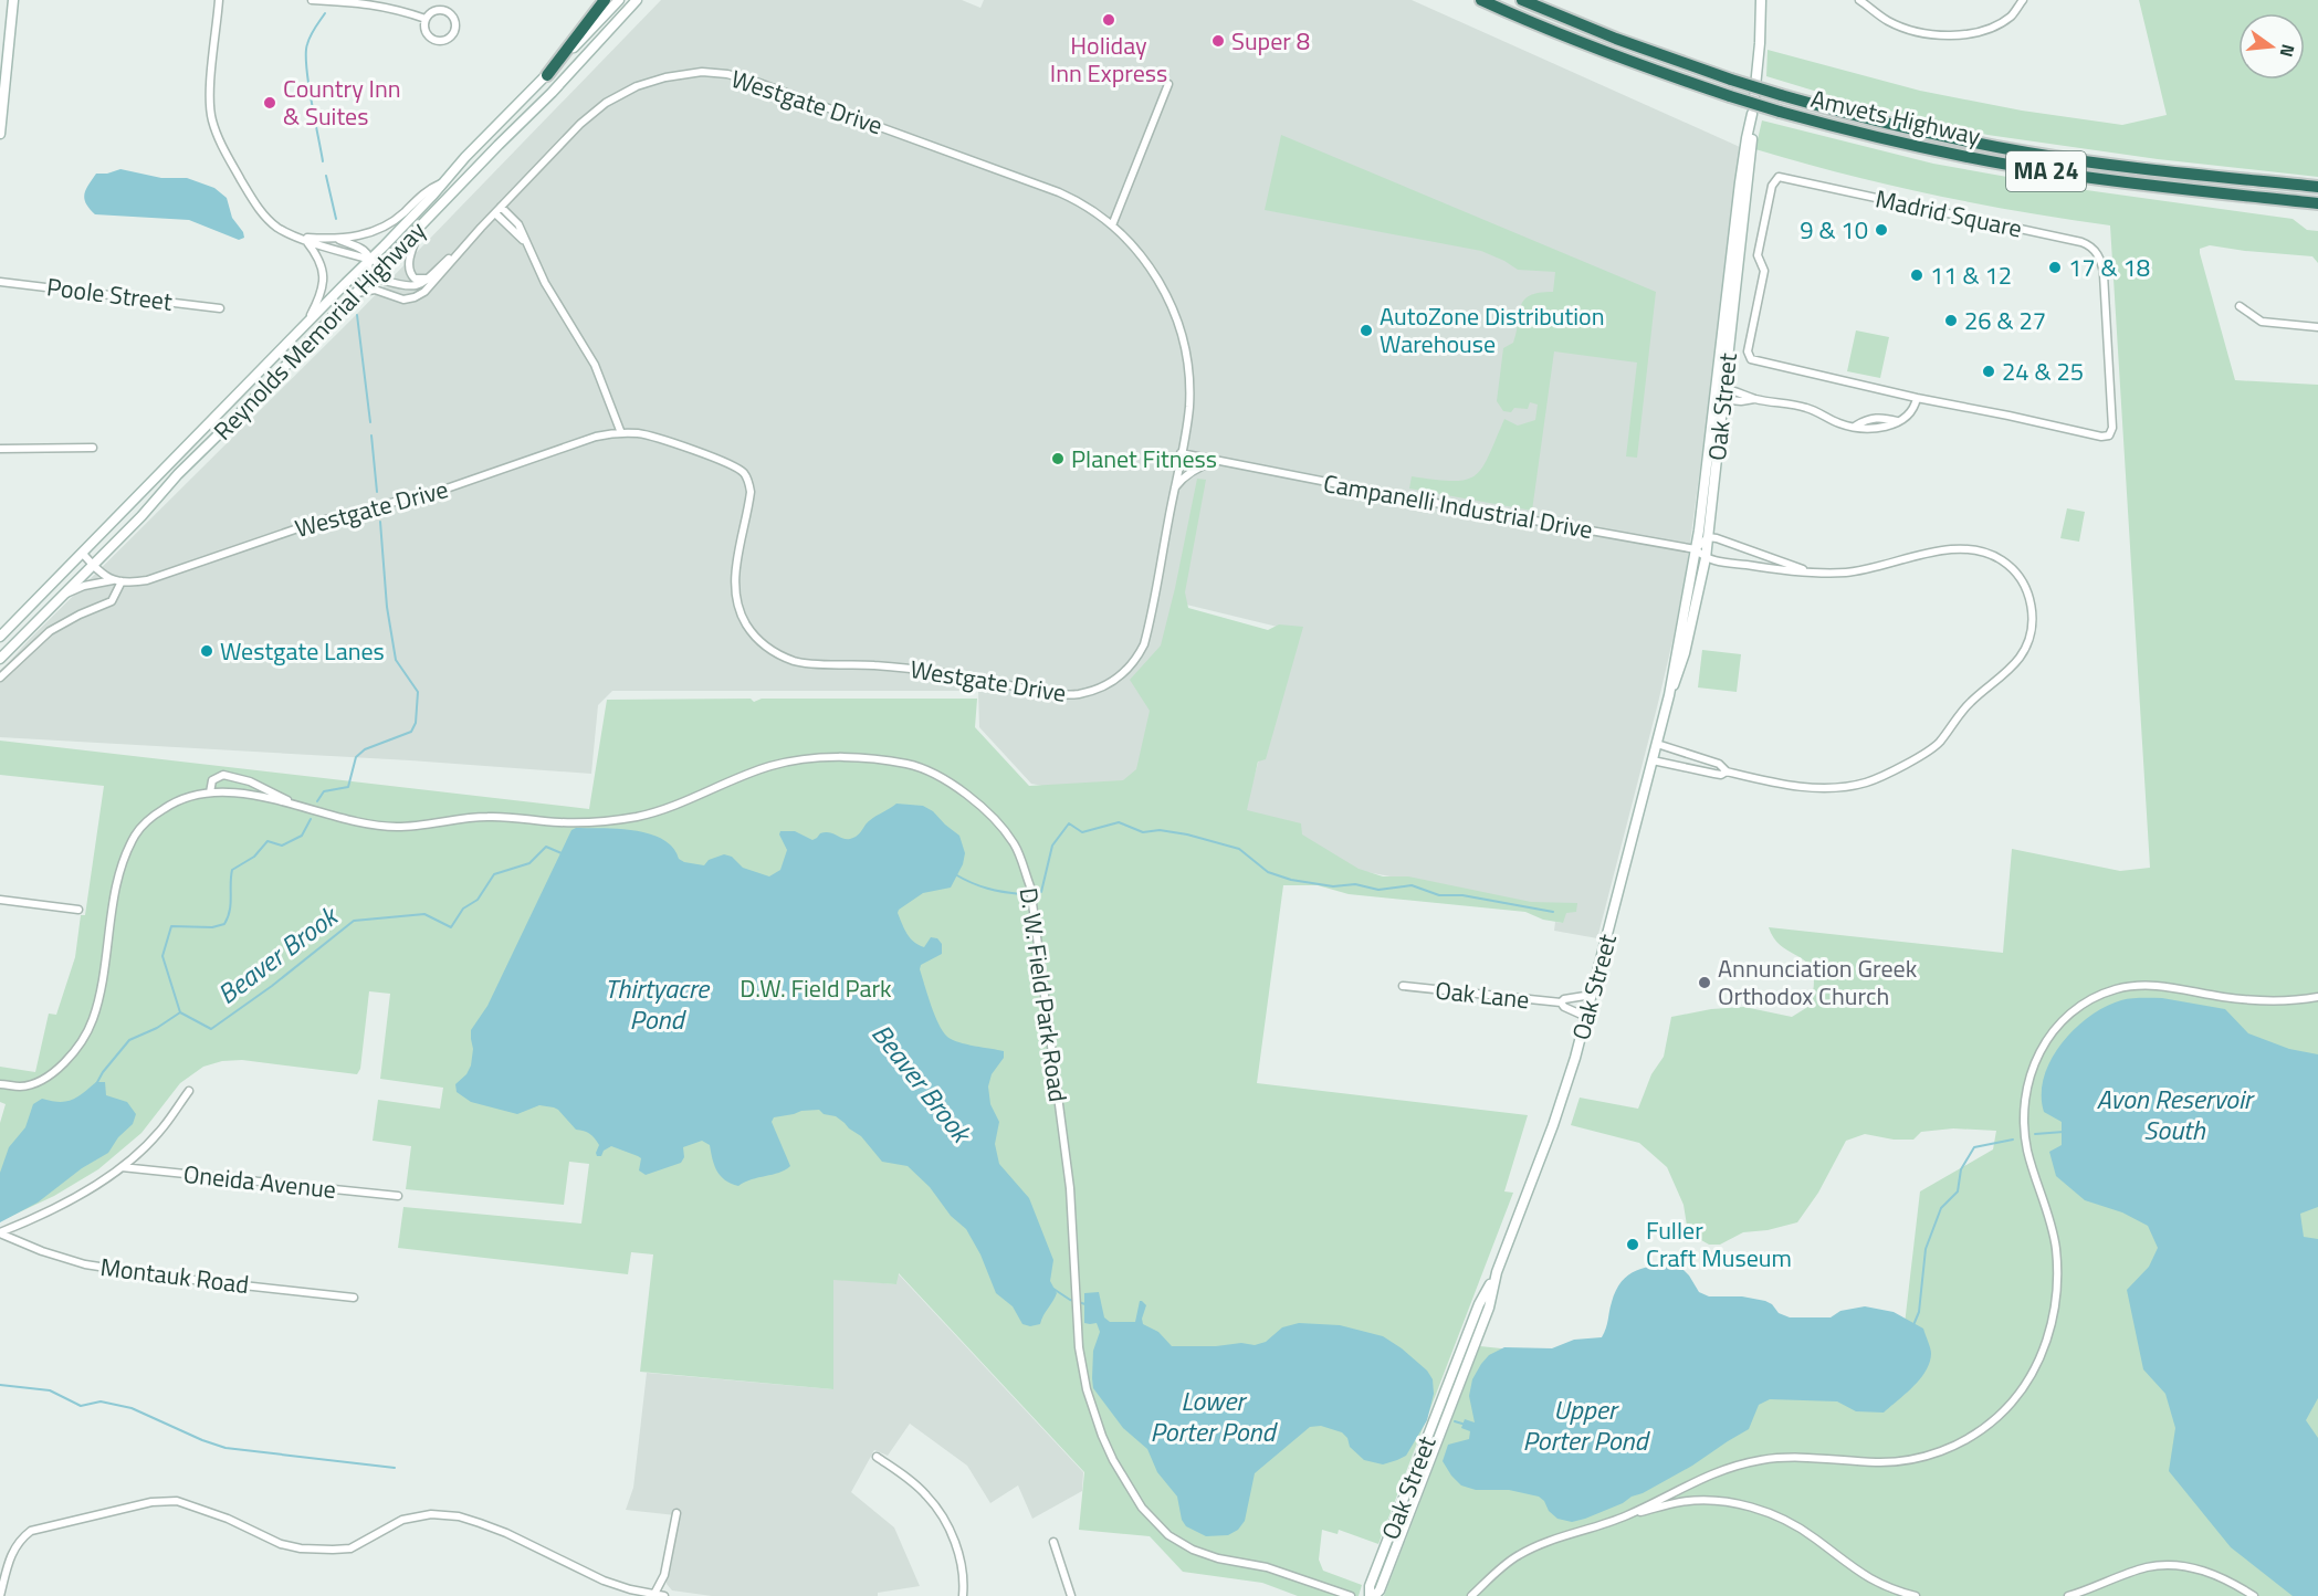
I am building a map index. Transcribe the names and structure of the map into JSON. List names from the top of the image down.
{
  "streets": {
    "highway": ["Amvets Highway", "MA 24"],
    "main road": ["Reynolds Memorial Highway", "Oak Street"],
    "street": [
      "Westgate Drive",
      "Madrid Square",
      "Poole Street",
      "Campanelli Industrial Drive",
      "D. W. Field Park Road",
      "Oak Lane",
      "Oneida Avenue",
      "Montauk Road"
    ]
  },
  "crossings": [
    ["Westgate Drive", "Reynolds Memorial Highway"],
    ["Westgate Drive", "Campanelli Industrial Drive"],
    ["Oak Street", "Campanelli Industrial Drive"],
    ["Oak Street", "Oak Lane"]
  ],
  "water": [
    "Beaver Brook",
    "Thirtyacre Pond",
    "Avon Reservoir South",
    "Lower Porter Pond",
    "Upper Porter Pond"
  ],
  "parks": ["D.W. Field Park"],
  "places": [
    "Holiday Inn Express",
    "Super 8",
    "Country Inn & Suites",
    "9 & 10",
    "17 & 18",
    "11 & 12",
    "26 & 27",
    "AutoZone Distribution Warehouse",
    "24 & 25",
    "Planet Fitness",
    "Westgate Lanes",
    "Annunciation Greek Orthodox Church",
    "Fuller Craft Museum"
  ],
  "north": "right"
}
